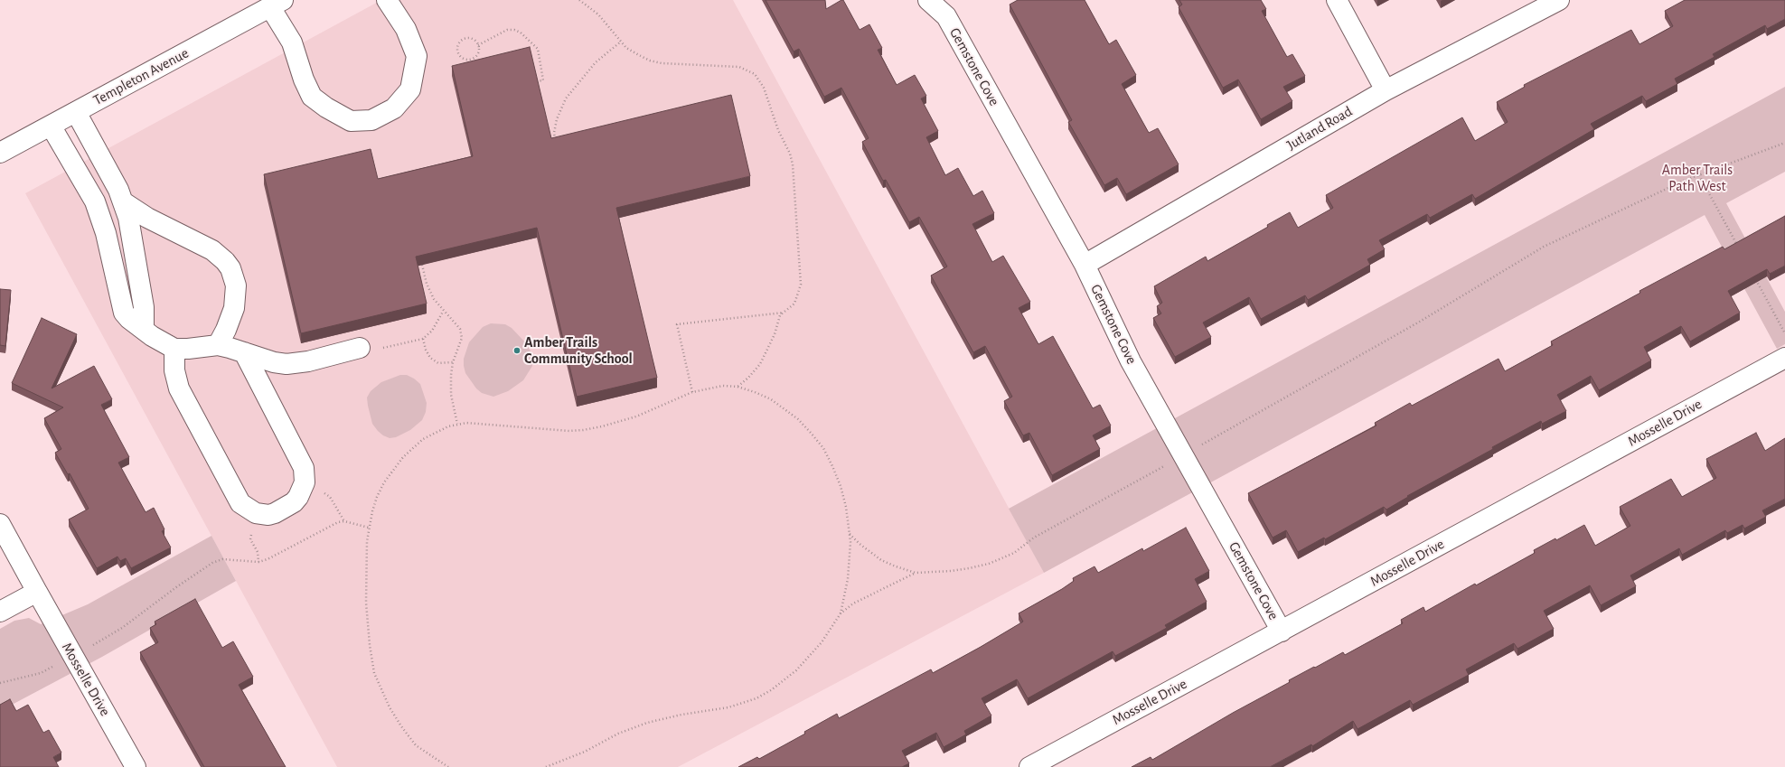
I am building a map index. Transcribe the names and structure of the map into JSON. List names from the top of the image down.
{
  "streets": {
    "street": [
      "Gemstone Cove",
      "Templeton Avenue",
      "Jutland Road",
      "Mosselle Drive"
    ]
  },
  "crossings": [
    ["Gemstone Cove", "Jutland Road"],
    ["Gemstone Cove", "Mosselle Drive"]
  ],
  "parks": ["Amber Trails Path West"],
  "places": ["Amber Trails Community School"]
}
